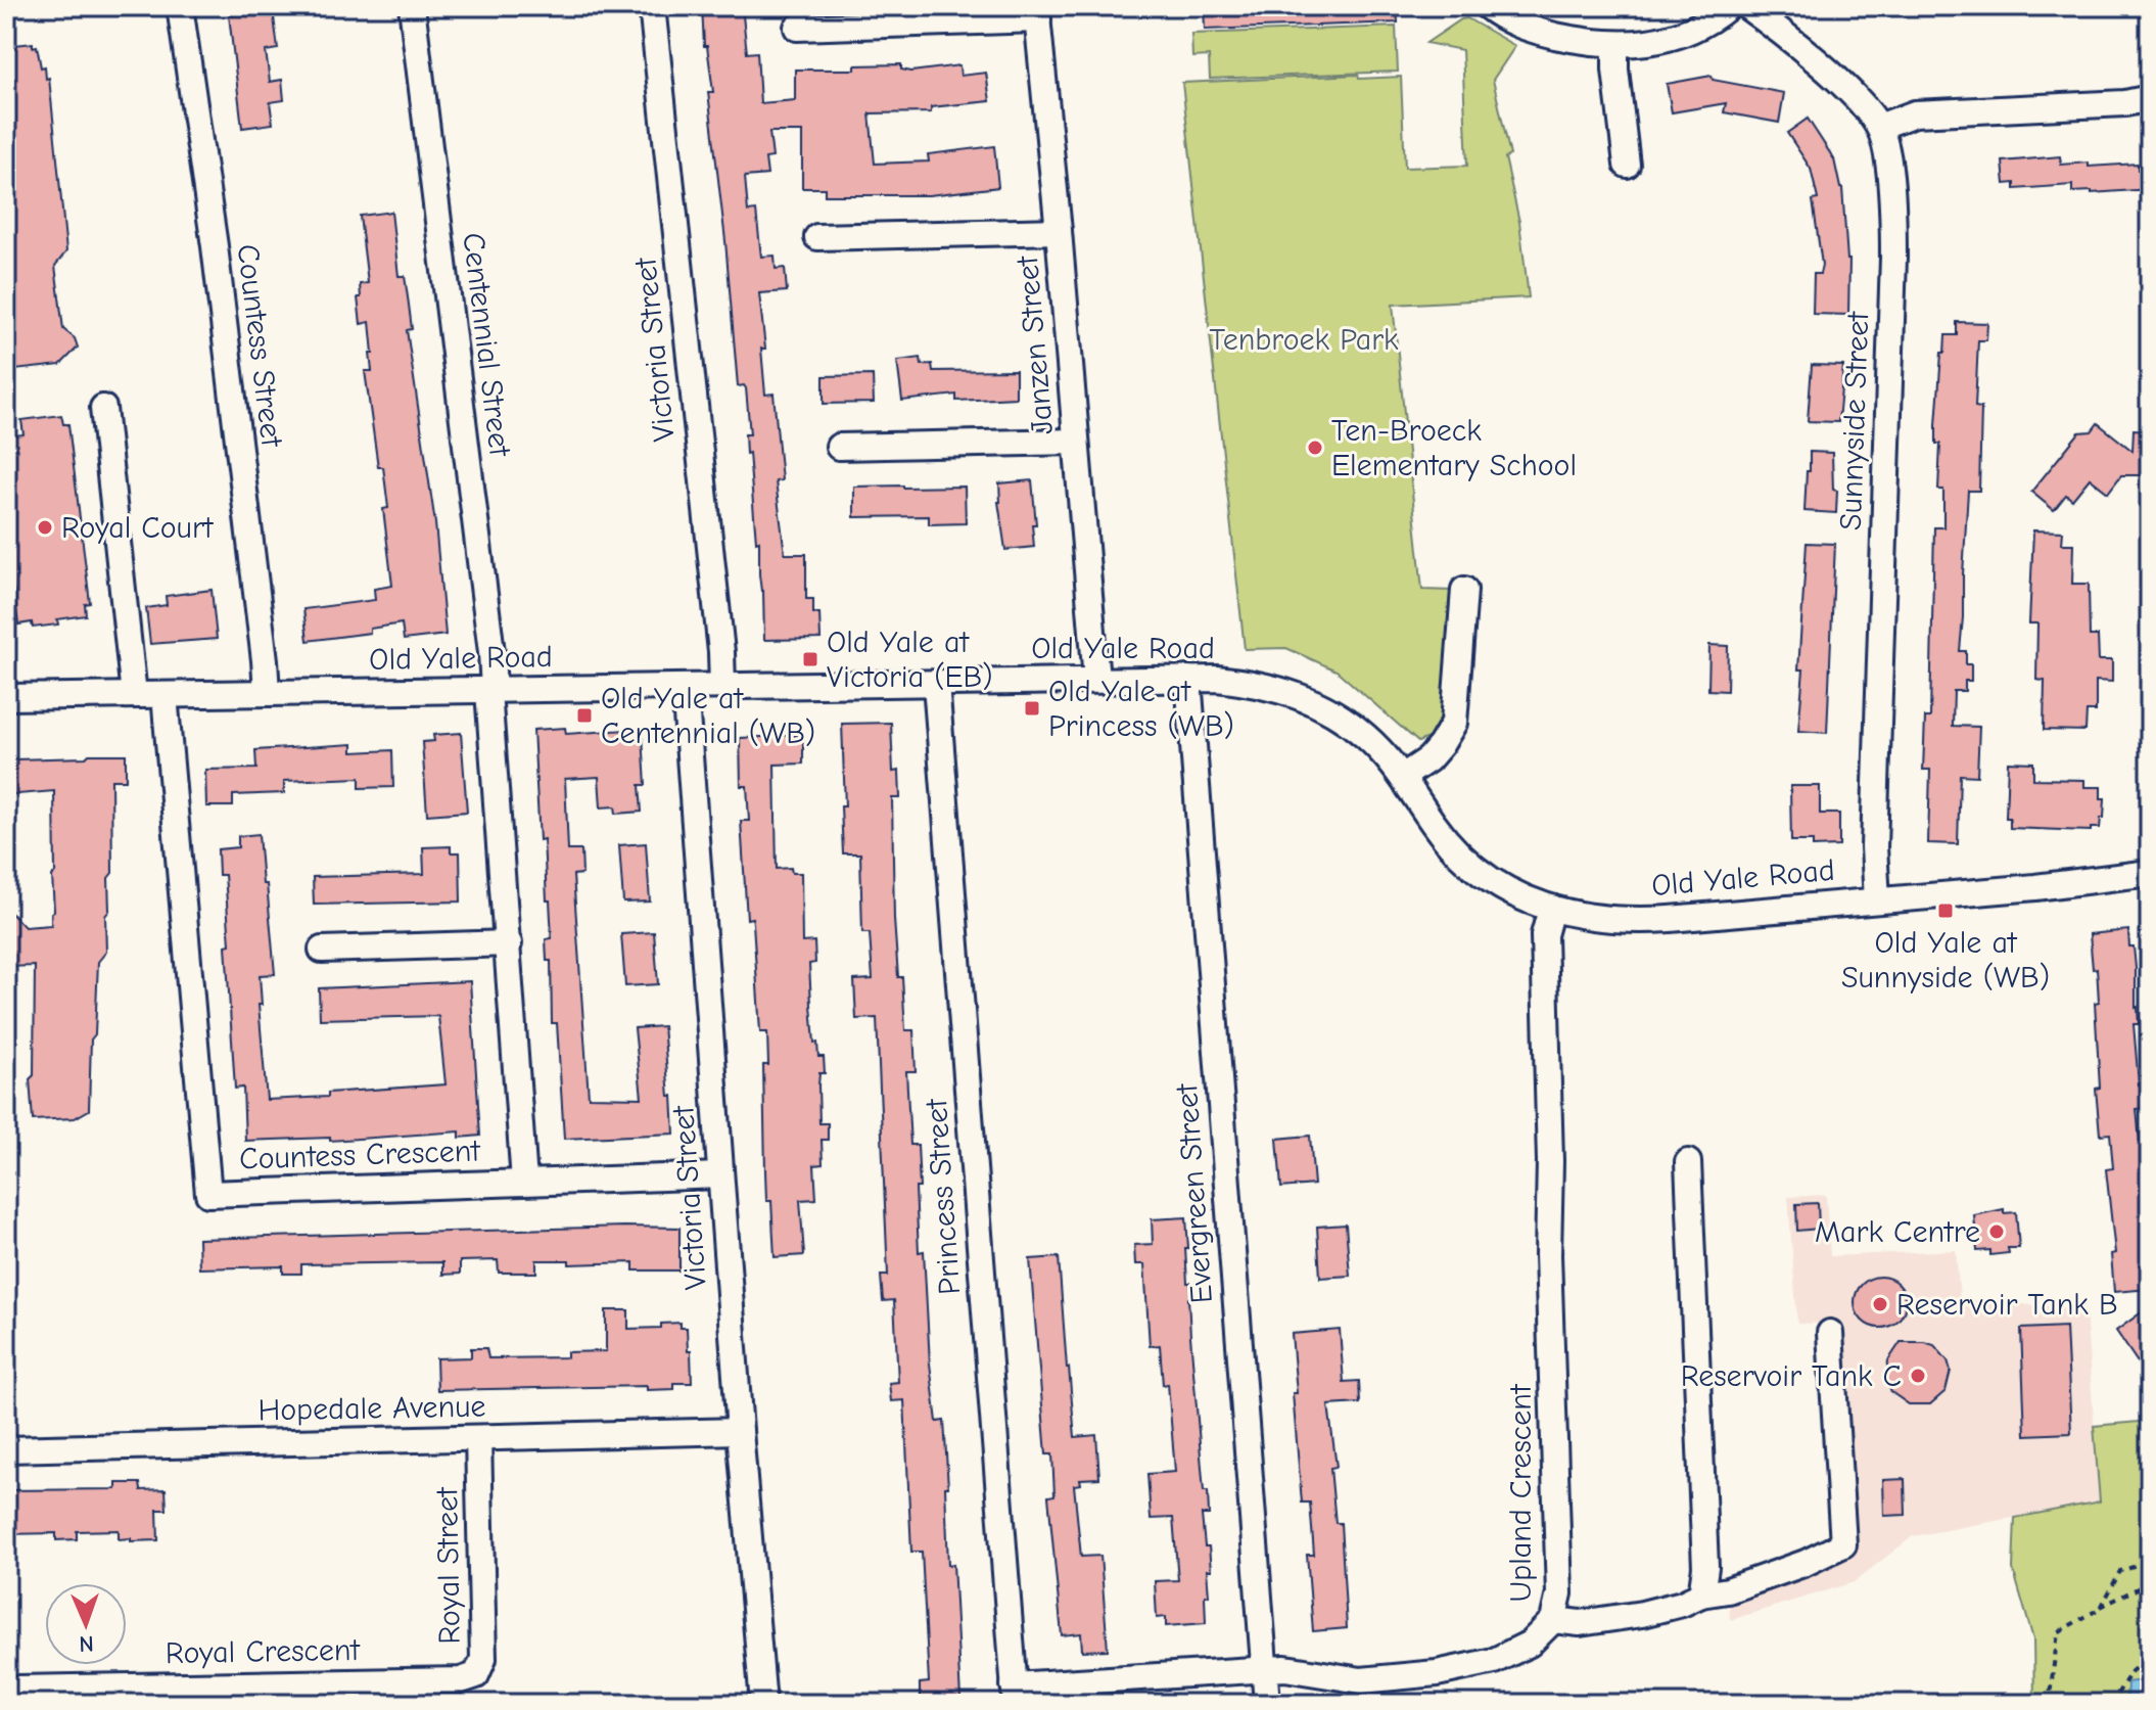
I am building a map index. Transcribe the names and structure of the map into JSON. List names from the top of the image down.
{
  "streets": {
    "street": [
      "Centennial Street",
      "Countess Street",
      "Janzen Street",
      "Victoria Street",
      "Sunnyside Street",
      "Old Yale Road",
      "Countess Crescent",
      "Evergreen Street",
      "Princess Street",
      "Hopedale Avenue",
      "Upland Crescent",
      "Royal Street",
      "Royal Crescent"
    ]
  },
  "crossings": [
    ["Centennial Street", "Old Yale Road"],
    ["Centennial Street", "Countess Crescent"],
    ["Countess Street", "Old Yale Road"],
    ["Janzen Street", "Old Yale Road"],
    ["Victoria Street", "Old Yale Road"],
    ["Victoria Street", "Countess Crescent"],
    ["Victoria Street", "Hopedale Avenue"],
    ["Sunnyside Street", "Old Yale Road"],
    ["Old Yale Road", "Countess Crescent"],
    ["Old Yale Road", "Evergreen Street"],
    ["Old Yale Road", "Princess Street"],
    ["Old Yale Road", "Upland Crescent"],
    ["Evergreen Street", "Upland Crescent"],
    ["Princess Street", "Upland Crescent"],
    ["Hopedale Avenue", "Royal Street"],
    ["Royal Street", "Royal Crescent"]
  ],
  "parks": ["Tenbroek Park"],
  "places": {
    "other": [
      "Ten-Broeck Elementary School",
      "Royal Court",
      "Mark Centre",
      "Reservoir Tank B",
      "Reservoir Tank C"
    ],
    "transit": [
      "Old Yale at Victoria (EB)",
      "Old Yale at Princess (WB)",
      "Old Yale at Centennial (WB)",
      "Old Yale at Sunnyside (WB)"
    ]
  },
  "north": "bottom"
}
